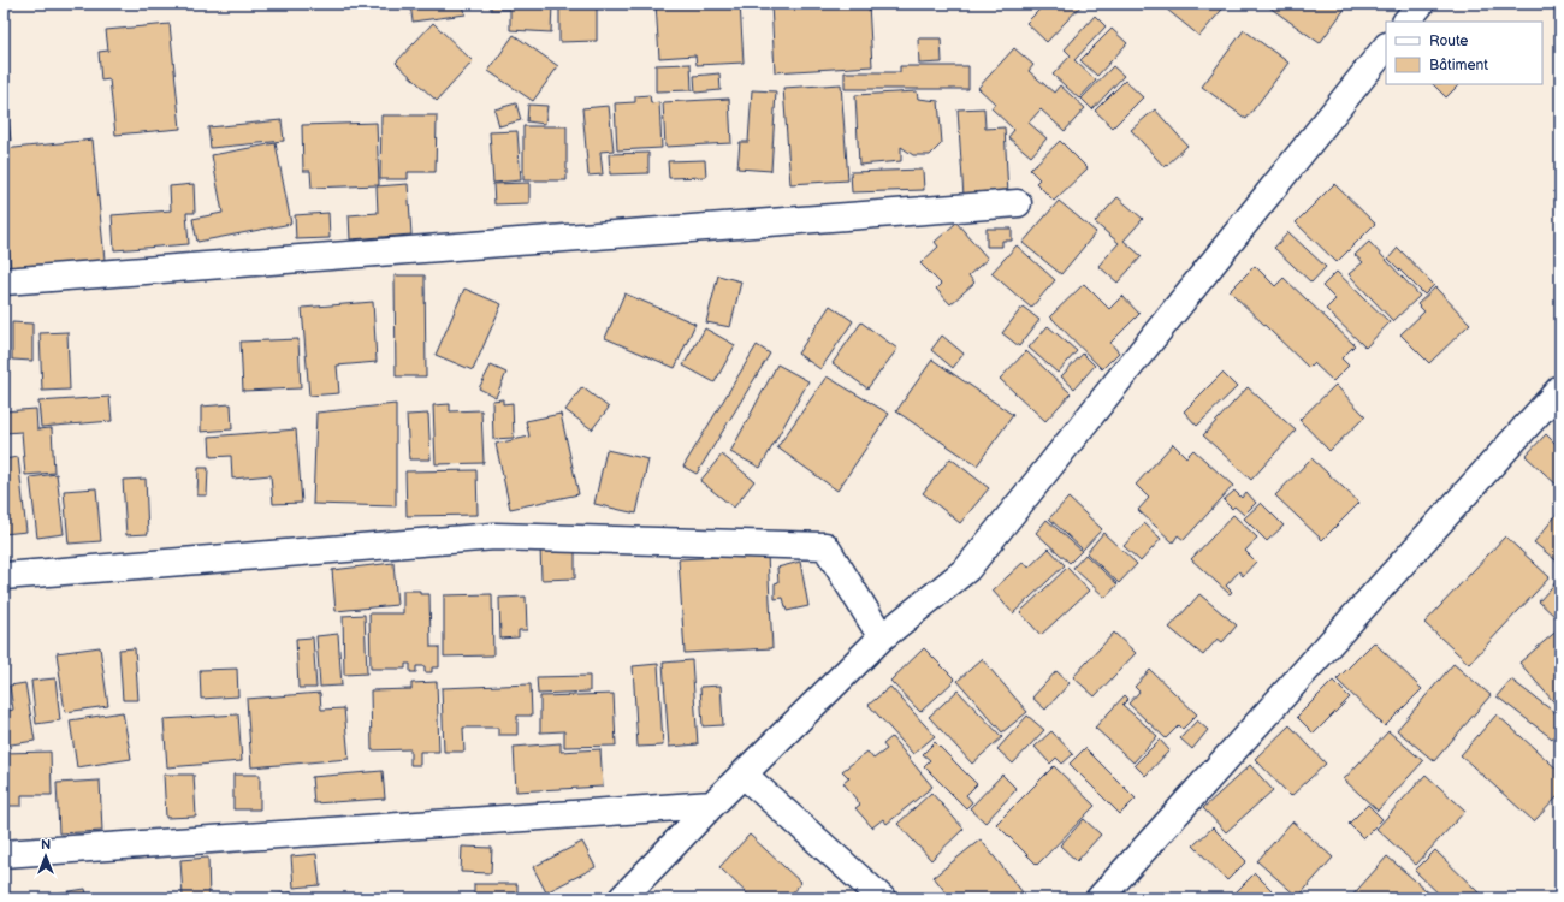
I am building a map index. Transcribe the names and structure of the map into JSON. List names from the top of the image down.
{
  "legend": ["Route", "Bâtiment"],
  "north": "top"
}
